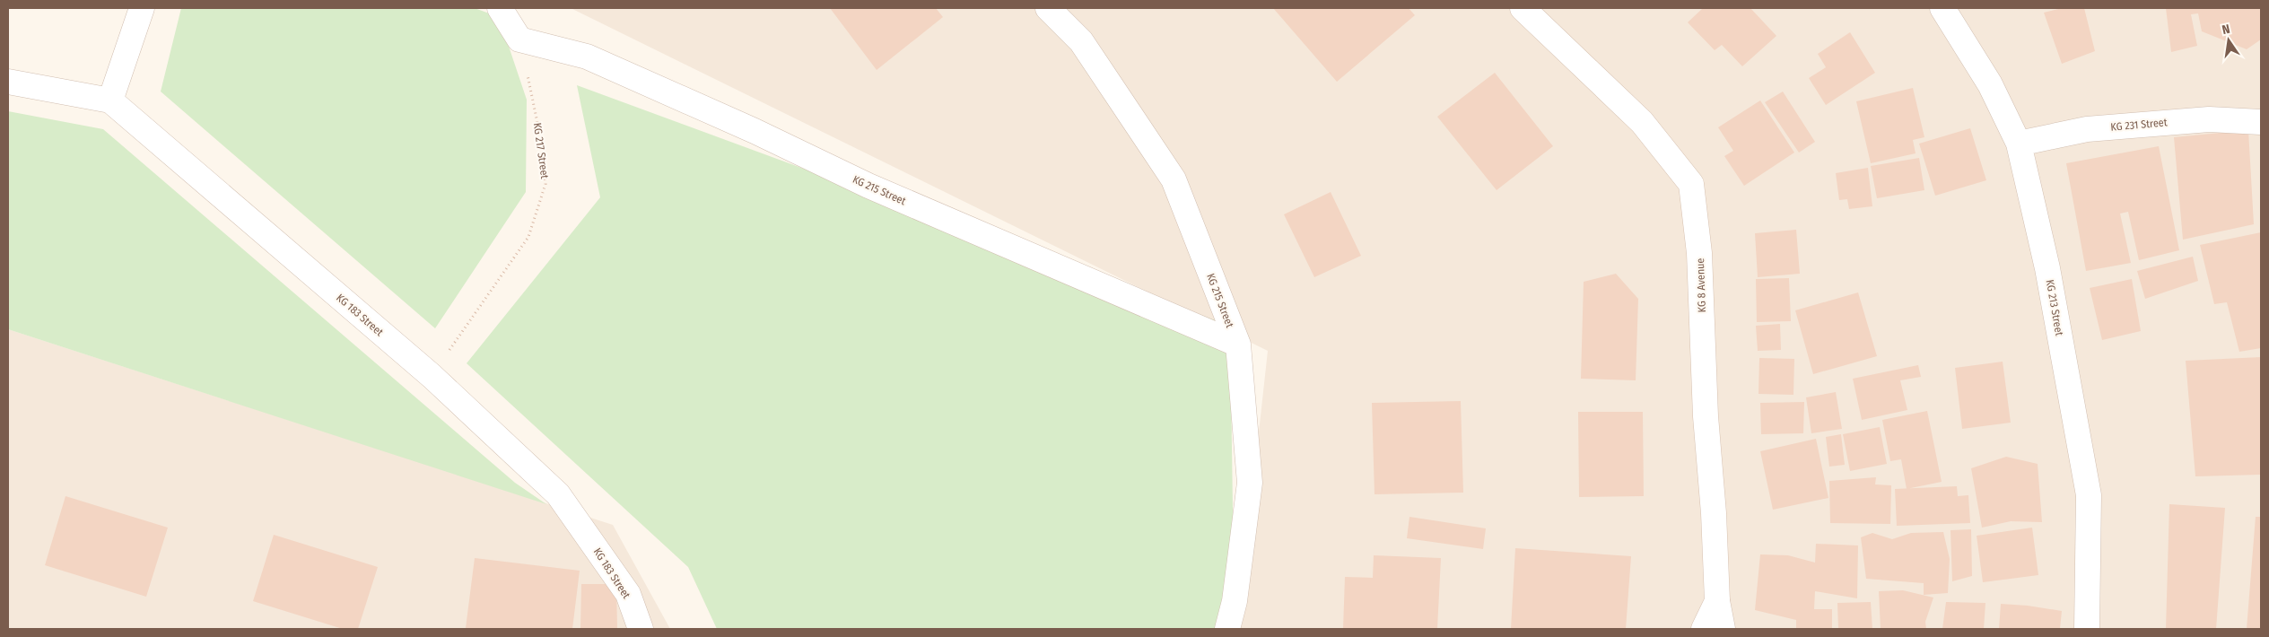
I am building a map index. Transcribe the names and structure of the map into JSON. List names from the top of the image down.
{
  "streets": {
    "street": [
      "KG 231 Street",
      "KG 215 Street",
      "KG 8 Avenue",
      "KG 213 Street",
      "KG 183 Street"
    ],
    "path": ["KG 217 Street"]
  },
  "crossings": [
    ["KG 231 Street", "KG 213 Street"],
    ["KG 217 Street", "KG 215 Street"],
    ["KG 217 Street", "KG 183 Street"]
  ],
  "north": "top"
}
